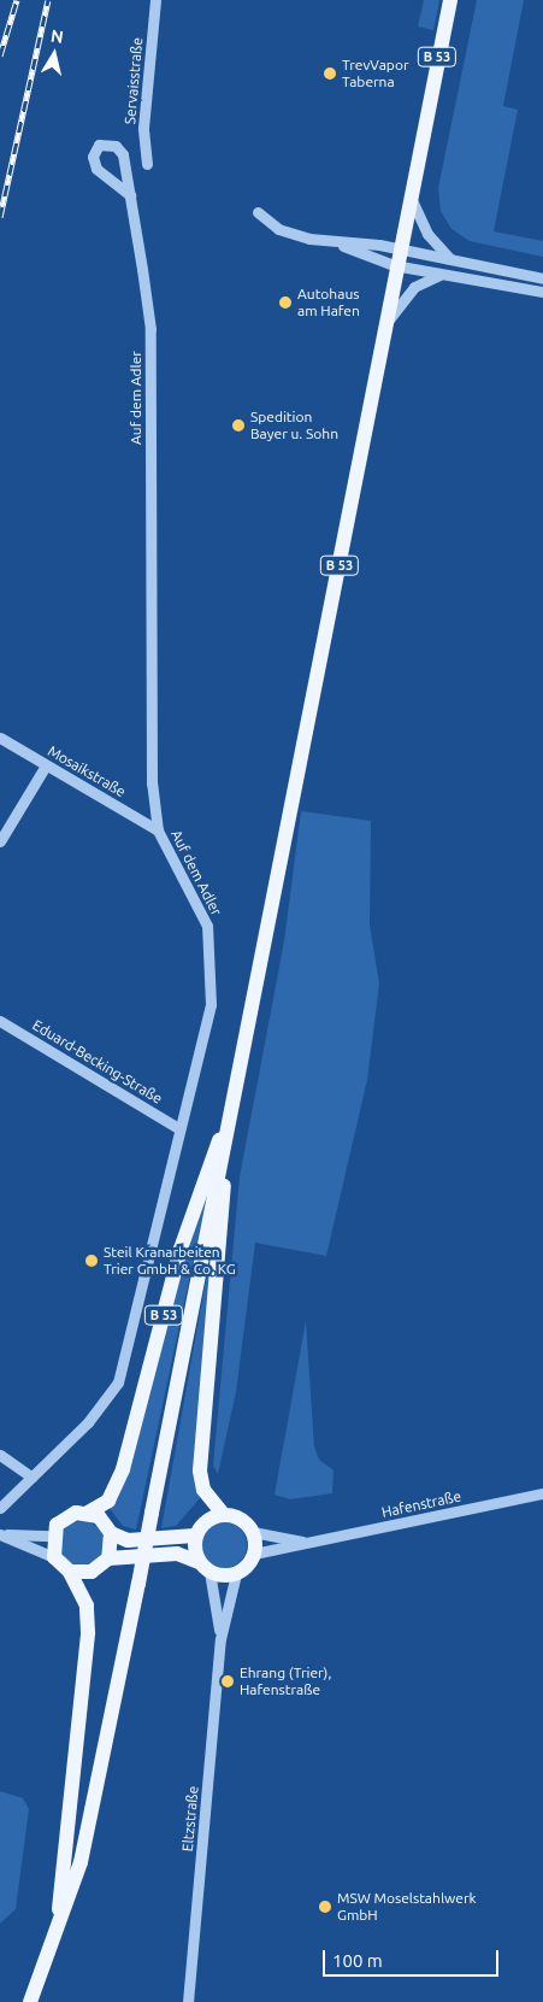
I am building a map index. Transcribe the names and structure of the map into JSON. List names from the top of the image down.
{
  "streets": {
    "main road": ["B 53"],
    "street": [
      "Servaisstraße",
      "Auf dem Adler",
      "Mosaikstraße",
      "Eduard-Becking-Straße",
      "Hafenstraße",
      "Eltzstraße"
    ]
  },
  "crossings": [
    ["B 53", "Hafenstraße"],
    ["B 53", "Eltzstraße"],
    ["Auf dem Adler", "Mosaikstraße"],
    ["Auf dem Adler", "Eduard-Becking-Straße"],
    ["Hafenstraße", "Eltzstraße"]
  ],
  "places": [
    "TrevVapor Taberna",
    "Autohaus am Hafen",
    "Spedition Bayer u. Sohn",
    "Steil Kranarbeiten Trier GmbH & Co. KG",
    "Ehrang (Trier), Hafenstraße",
    "MSW Moselstahlwerk GmbH"
  ],
  "scale_bar": "100 m",
  "north": "top"
}
